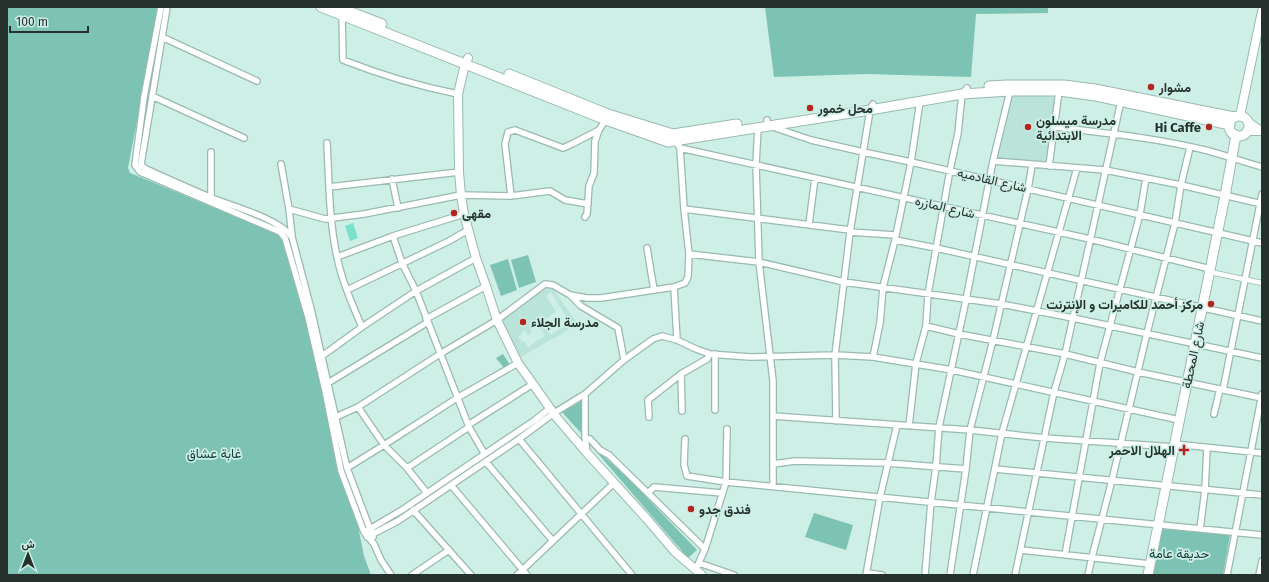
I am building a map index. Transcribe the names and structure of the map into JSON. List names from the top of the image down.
{
  "streets": {
    "main road": ["شارع المحطة"],
    "street": ["شارع القادميه", "شارع المازره"]
  },
  "crossings": [
    ["شارع القادميه", "شارع المحطة"],
    ["شارع المازره", "شارع المحطة"]
  ],
  "parks": ["غابة عشاق", "حديقة عامة"],
  "places": {
    "other": [
      "مشوار",
      "محل خمور",
      "مدرسة ميسلون الابتدائية",
      "Hi Caffe",
      "مقهى",
      "مركز أحمد للكاميرات و الإنترنت",
      "مدرسة الجلاء",
      "فندق جدو"
    ],
    "health": ["الهلال الاحمر"]
  },
  "scale_bar": "100 m",
  "north": "top"
}
